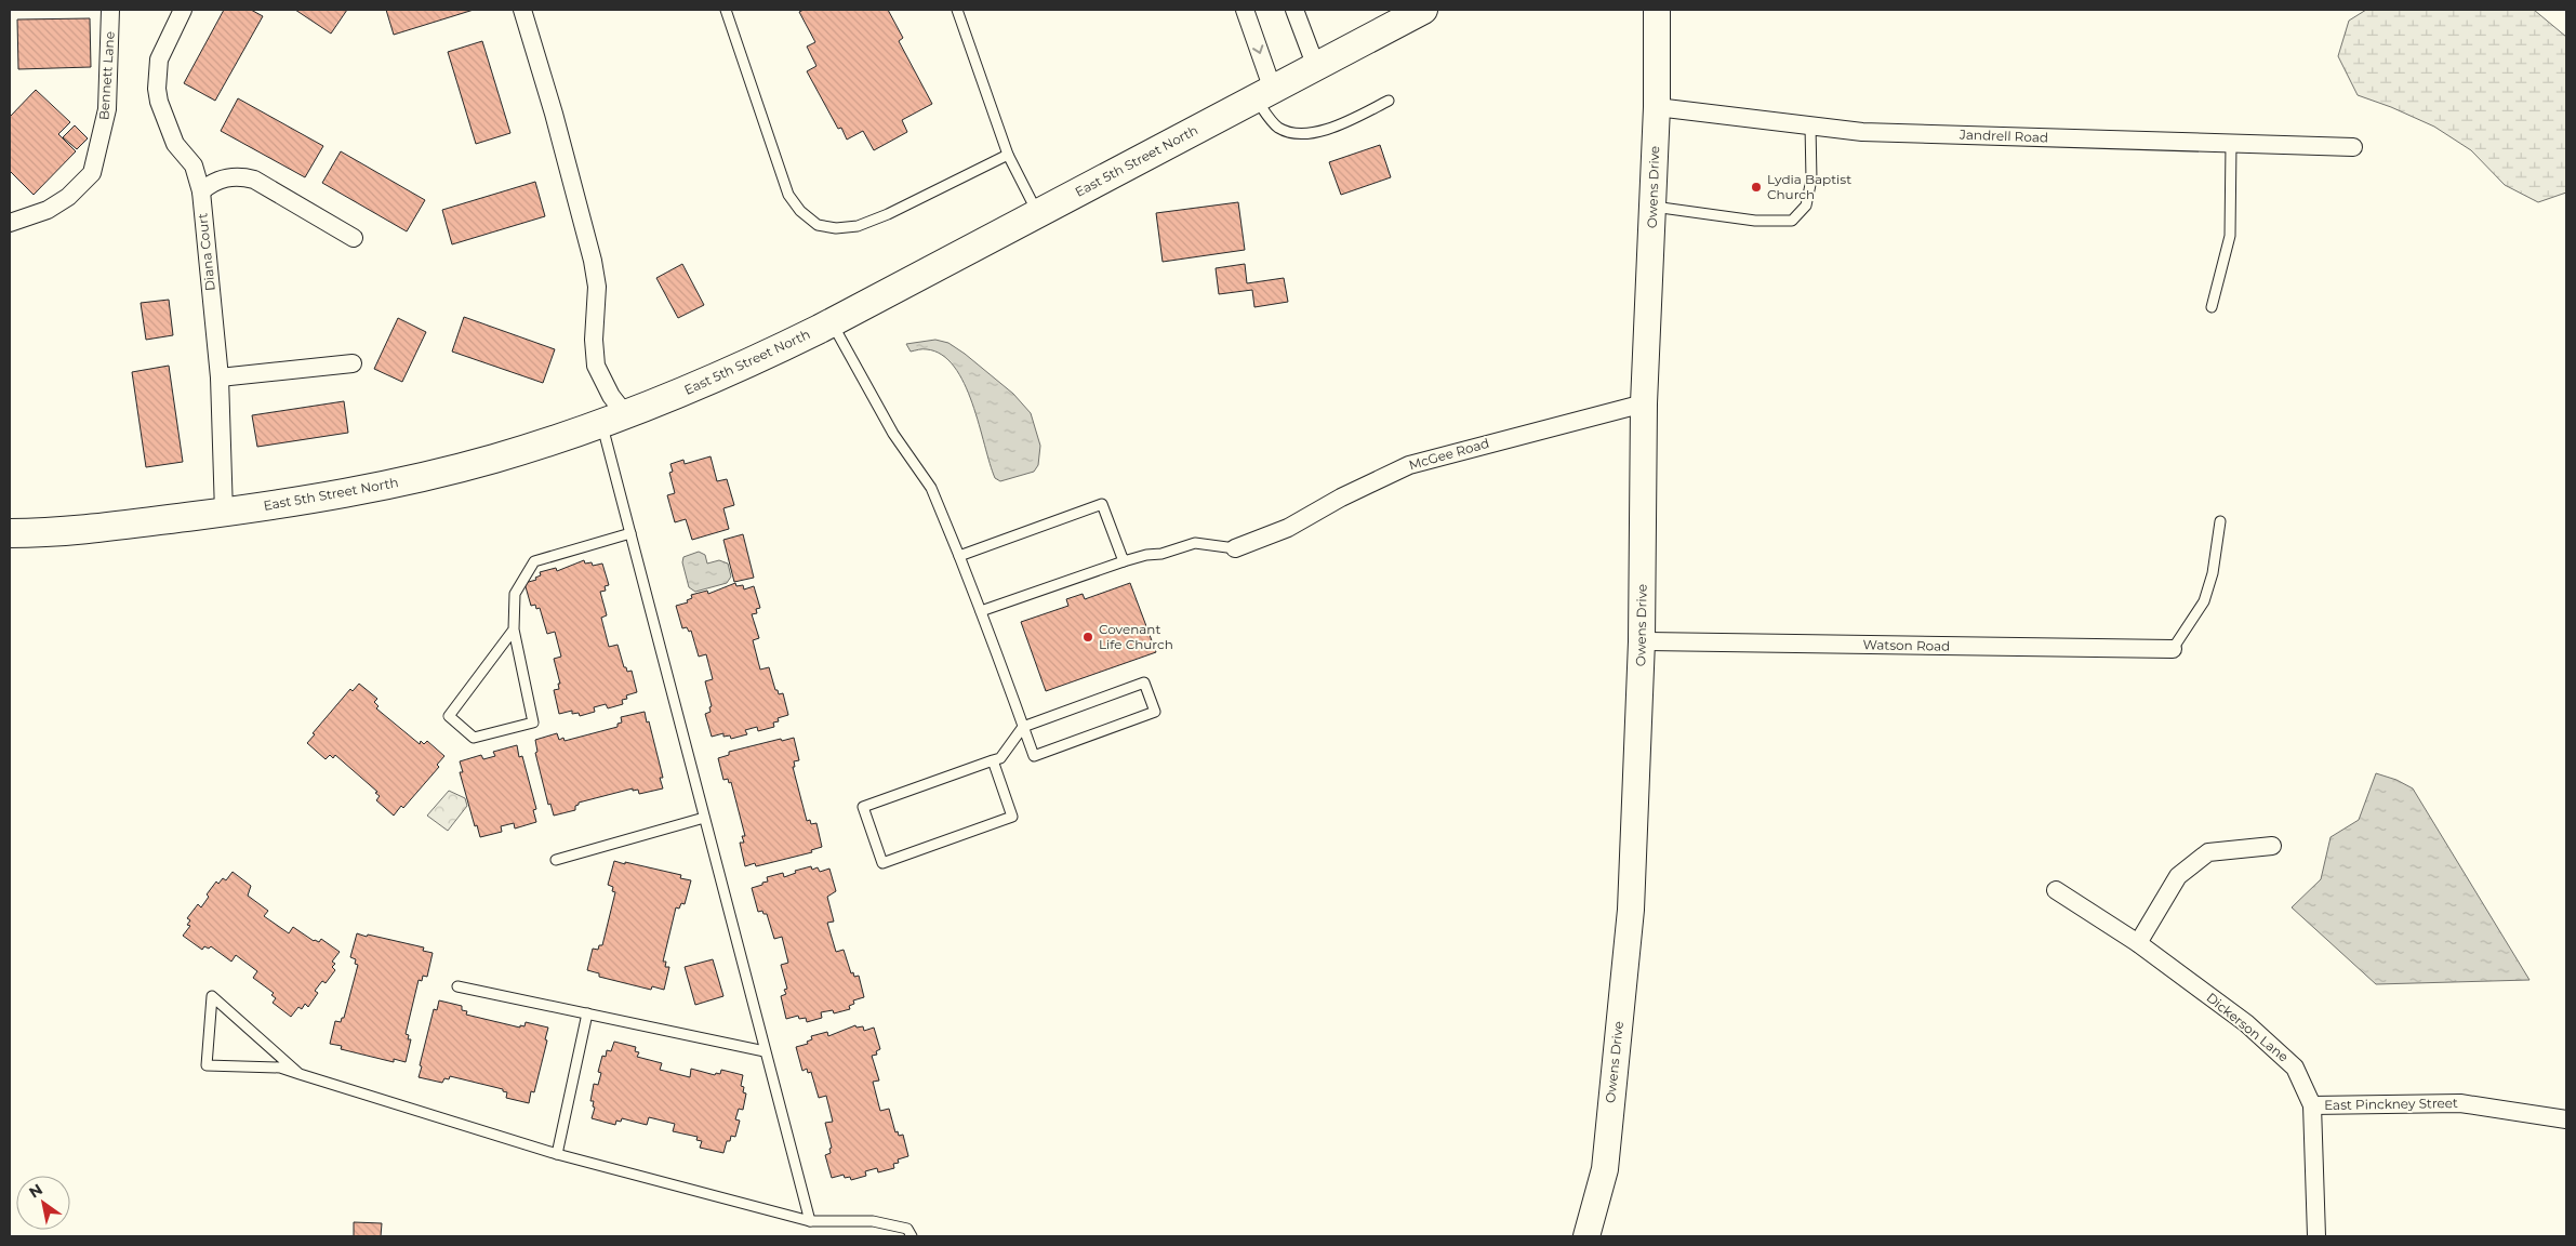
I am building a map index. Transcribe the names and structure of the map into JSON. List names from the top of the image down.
{
  "streets": {
    "main road": ["East 5th Street North"],
    "street": [
      "Bennett Lane",
      "Jandrell Road",
      "Owens Drive",
      "Diana Court",
      "McGee Road",
      "Watson Road",
      "Dickerson Lane",
      "East Pinckney Street"
    ]
  },
  "crossings": [
    ["Jandrell Road", "Owens Drive"],
    ["East 5th Street North", "Diana Court"],
    ["Owens Drive", "McGee Road"],
    ["Owens Drive", "Watson Road"],
    ["Dickerson Lane", "East Pinckney Street"]
  ],
  "places": ["Lydia Baptist Church", "Covenant Life Church"],
  "north": "top left"
}
